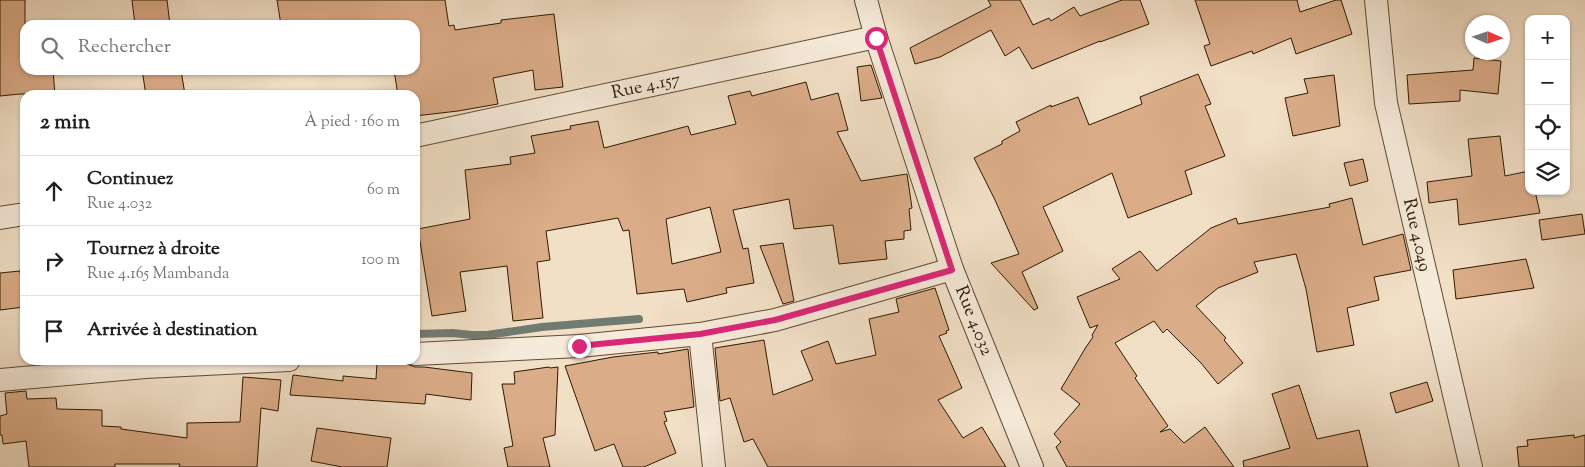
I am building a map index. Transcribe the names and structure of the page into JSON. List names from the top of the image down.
{
  "streets": {
    "street": ["Rue 4.157", "Rue 4.049", "Rue 4.032"]
  },
  "crossings": [
    ["Rue 4.157", "Rue 4.032"]
  ],
  "north": "right",
  "page": {
    "map_buttons": ["+", "−"],
    "search": "Rechercher",
    "heading": ["2 min", "À pied · 160 m"],
    "list": [
      ["Continuez", "Rue 4.032", "60 m"],
      ["Tournez à droite", "Rue 4.165 Mambanda", "100 m"],
      "Arrivée à destination"
    ]
  }
}
